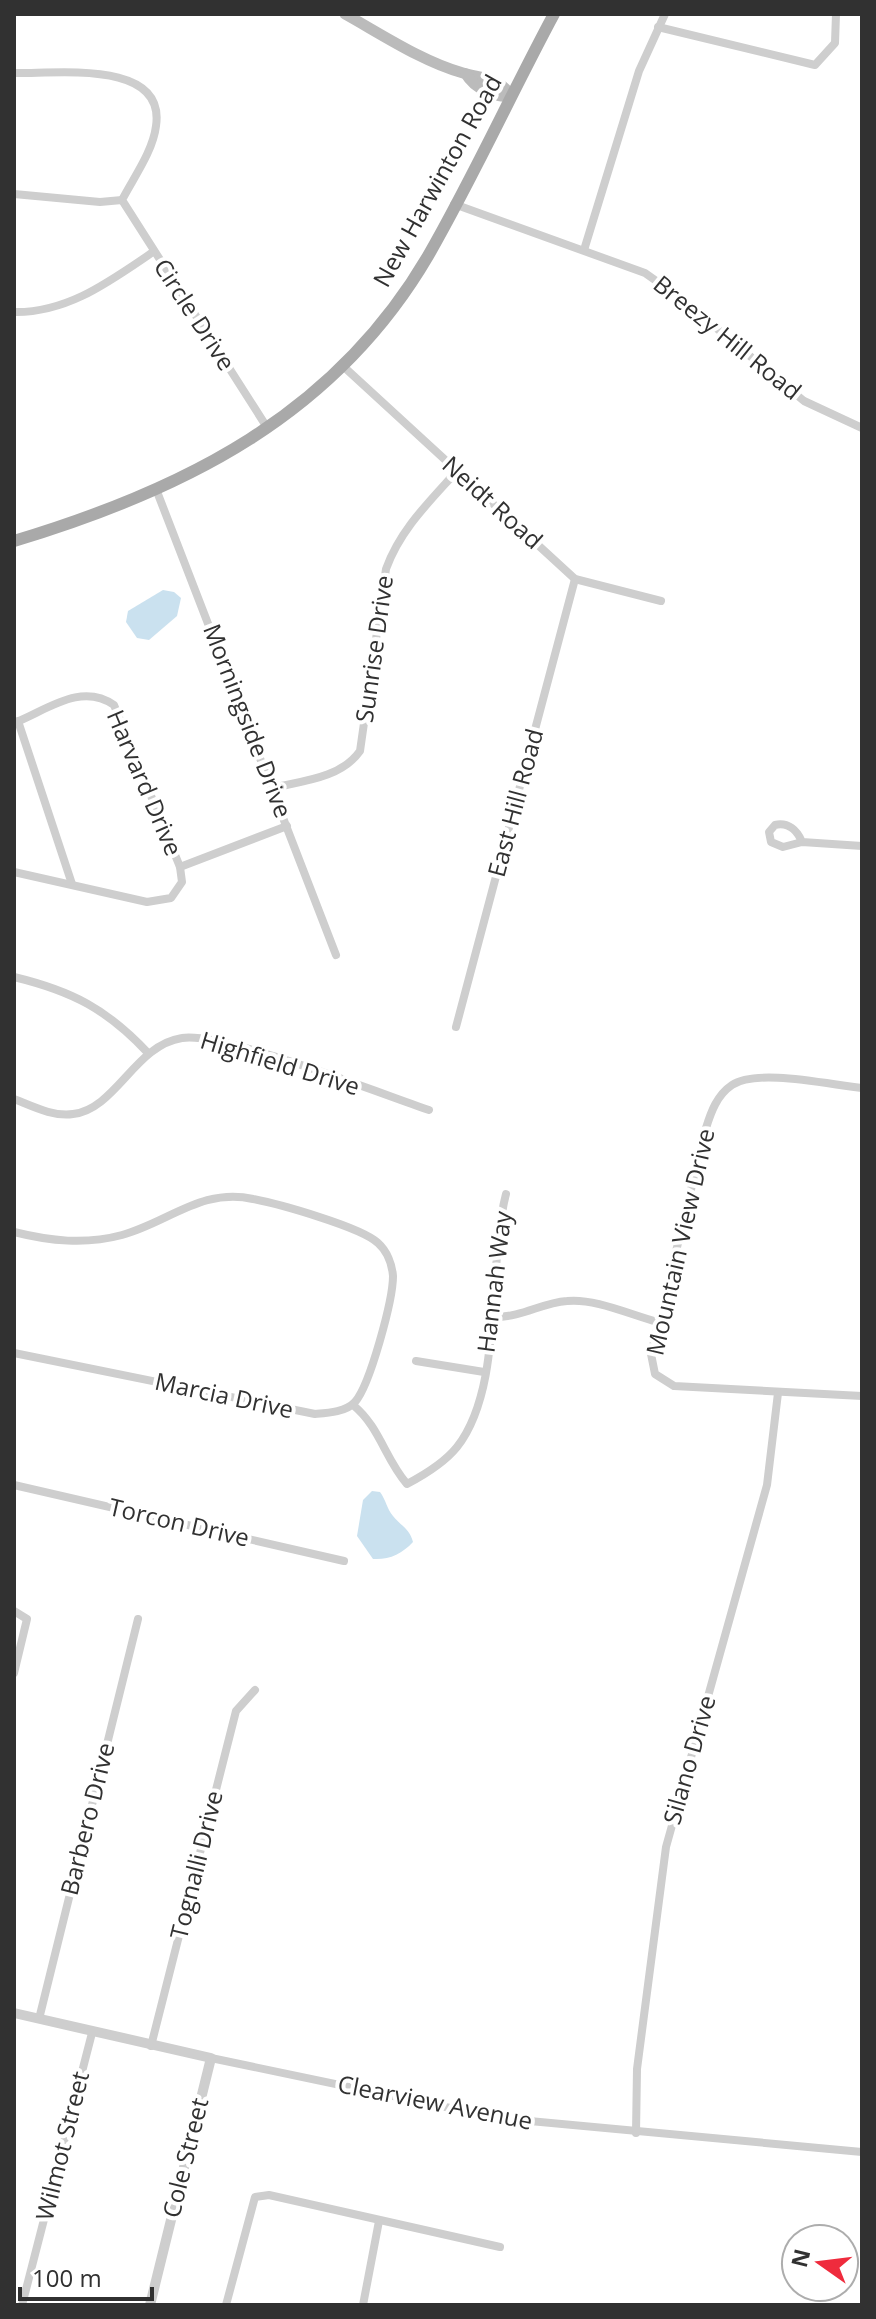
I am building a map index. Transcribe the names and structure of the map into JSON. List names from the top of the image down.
{
  "streets": {
    "main road": ["New Harwinton Road"],
    "street": [
      "Circle Drive",
      "Breezy Hill Road",
      "Neidt Road",
      "Sunrise Drive",
      "Morningside Drive",
      "Harvard Drive",
      "East Hill Road",
      "Highfield Drive",
      "Mountain View Drive",
      "Hannah Way",
      "Marcia Drive",
      "Torcon Drive",
      "Silano Drive",
      "Barbero Drive",
      "Tognalli Drive",
      "Clearview Avenue",
      "Wilmot Street",
      "Cole Street"
    ]
  },
  "crossings": [
    ["New Harwinton Road", "Circle Drive"],
    ["New Harwinton Road", "Breezy Hill Road"],
    ["New Harwinton Road", "Neidt Road"],
    ["New Harwinton Road", "Morningside Drive"],
    ["Neidt Road", "Sunrise Drive"],
    ["Neidt Road", "East Hill Road"],
    ["Sunrise Drive", "Morningside Drive"],
    ["Mountain View Drive", "Silano Drive"],
    ["Hannah Way", "Marcia Drive"],
    ["Silano Drive", "Clearview Avenue"],
    ["Barbero Drive", "Clearview Avenue"],
    ["Tognalli Drive", "Clearview Avenue"],
    ["Clearview Avenue", "Wilmot Street"],
    ["Clearview Avenue", "Cole Street"]
  ],
  "scale_bar": "100 m",
  "north": "left"
}
